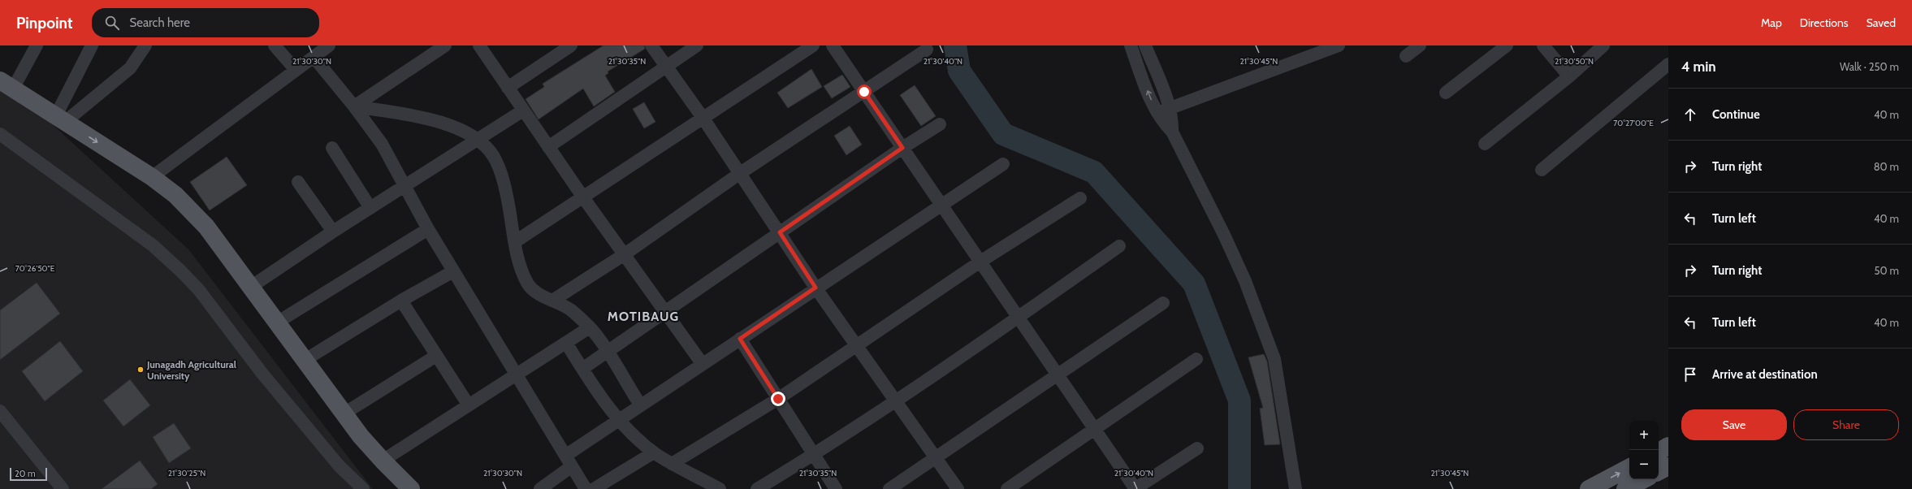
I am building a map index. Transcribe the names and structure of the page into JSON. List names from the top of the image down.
{
  "districts": ["MOTIBAUG"],
  "places": ["Junagadh Agricultural University"],
  "scale_bar": "20 m",
  "page": {
    "header": "Pinpoint",
    "search": "Search here",
    "nav": ["Map", "Directions", "Saved"],
    "heading": ["4 min", "Walk · 250 m"],
    "list": [
      ["Continue", "40 m"],
      ["Turn right", "80 m"],
      ["Turn left", "40 m"],
      ["Turn right", "50 m"],
      ["Turn left", "40 m"],
      "Arrive at destination"
    ],
    "buttons": ["Save", "Share"],
    "map_buttons": ["+", "−"],
    "scale": "20 m"
  },
  "coordinates": [
    "21°30'30\"N",
    "21°30'35\"N",
    "21°30'40\"N",
    "21°30'45\"N",
    "21°30'50\"N",
    "70°27'00\"E",
    "70°26'50\"E",
    "21°30'25\"N"
  ]
}
